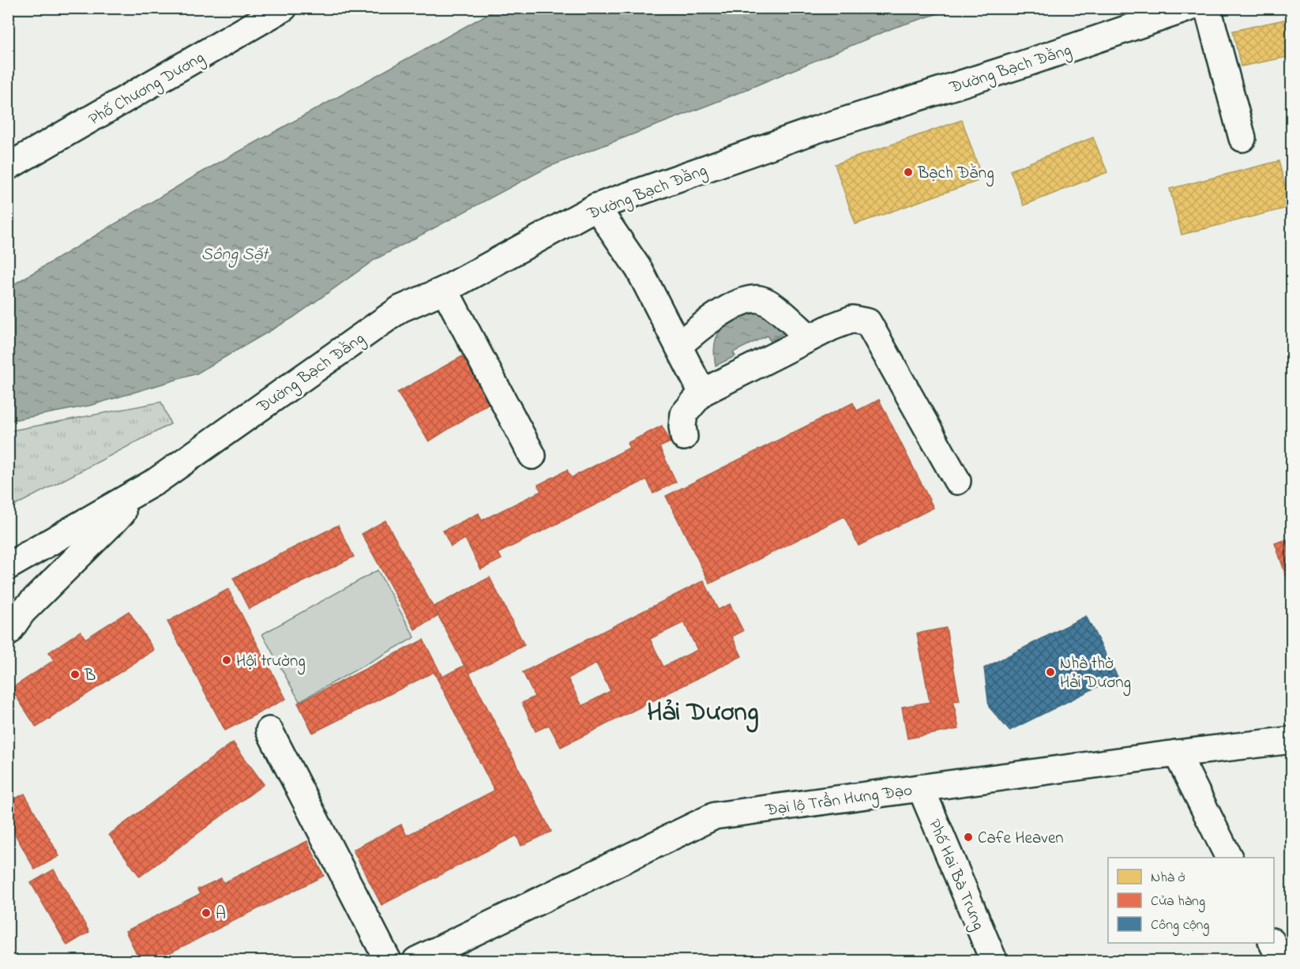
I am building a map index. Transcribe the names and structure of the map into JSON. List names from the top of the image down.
{
  "streets": {
    "street": [
      "Đường Bạch Đằng",
      "Phố Chương Dương",
      "Đại lộ Trần Hưng Đạo",
      "Phố Hai Bà Trưng"
    ]
  },
  "crossings": [
    ["Đại lộ Trần Hưng Đạo", "Phố Hai Bà Trưng"]
  ],
  "districts": ["Hải Dương"],
  "water": ["Sông Sặt"],
  "places": [
    "Bạch Đằng",
    "Hội trường",
    "Nhà thờ Hải Dương",
    "B",
    "Cafe Heaven",
    "A"
  ],
  "legend": ["Nhà ở", "Cửa hàng", "Công cộng"]
}
